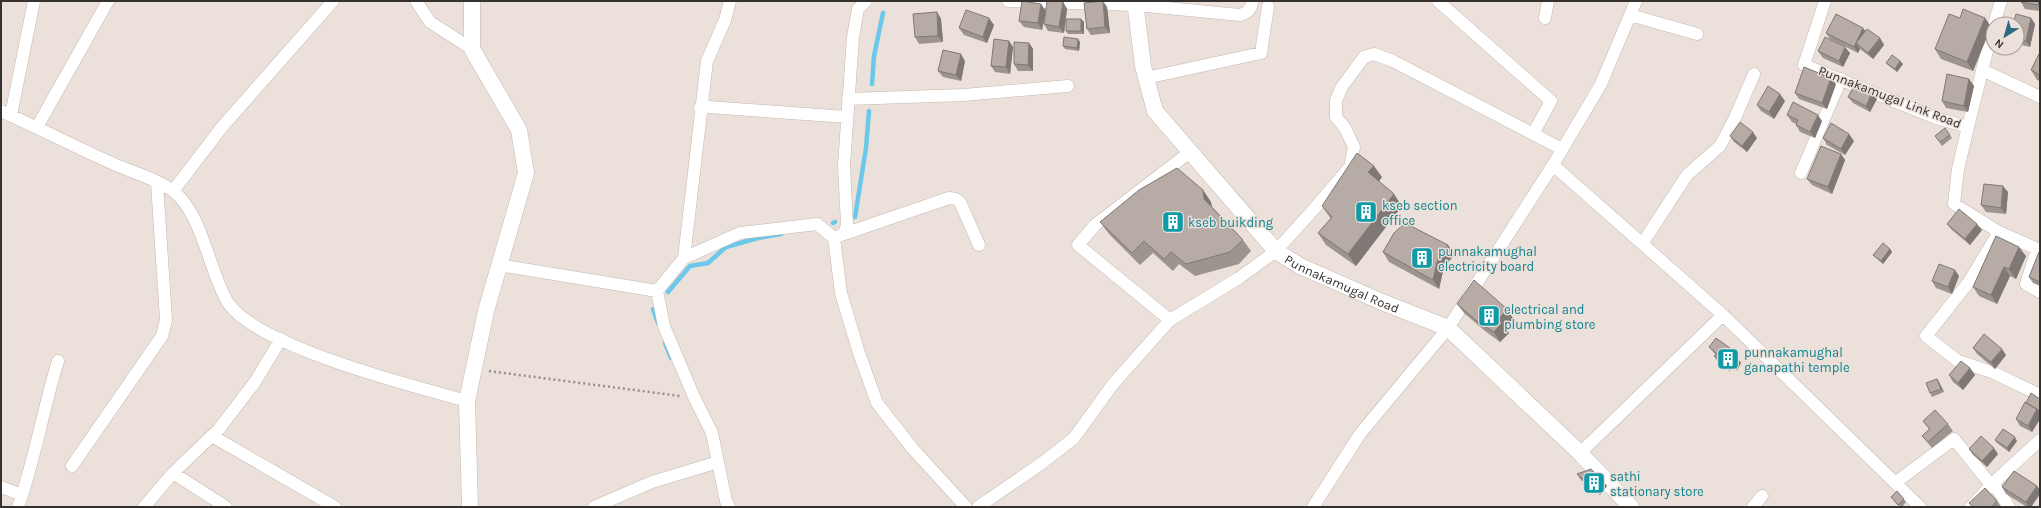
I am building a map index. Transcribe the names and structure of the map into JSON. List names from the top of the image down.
{
  "streets": {
    "street": ["Punnakamugal Link Road", "Punnakamugal Road"]
  },
  "places": {
    "building": [
      "kseb section office",
      "kseb buikding",
      "punnakamughal electricity board",
      "electrical and plumbing store",
      "punnakamughal ganapathi temple",
      "sathi stationary store"
    ]
  },
  "north": "bottom left"
}
